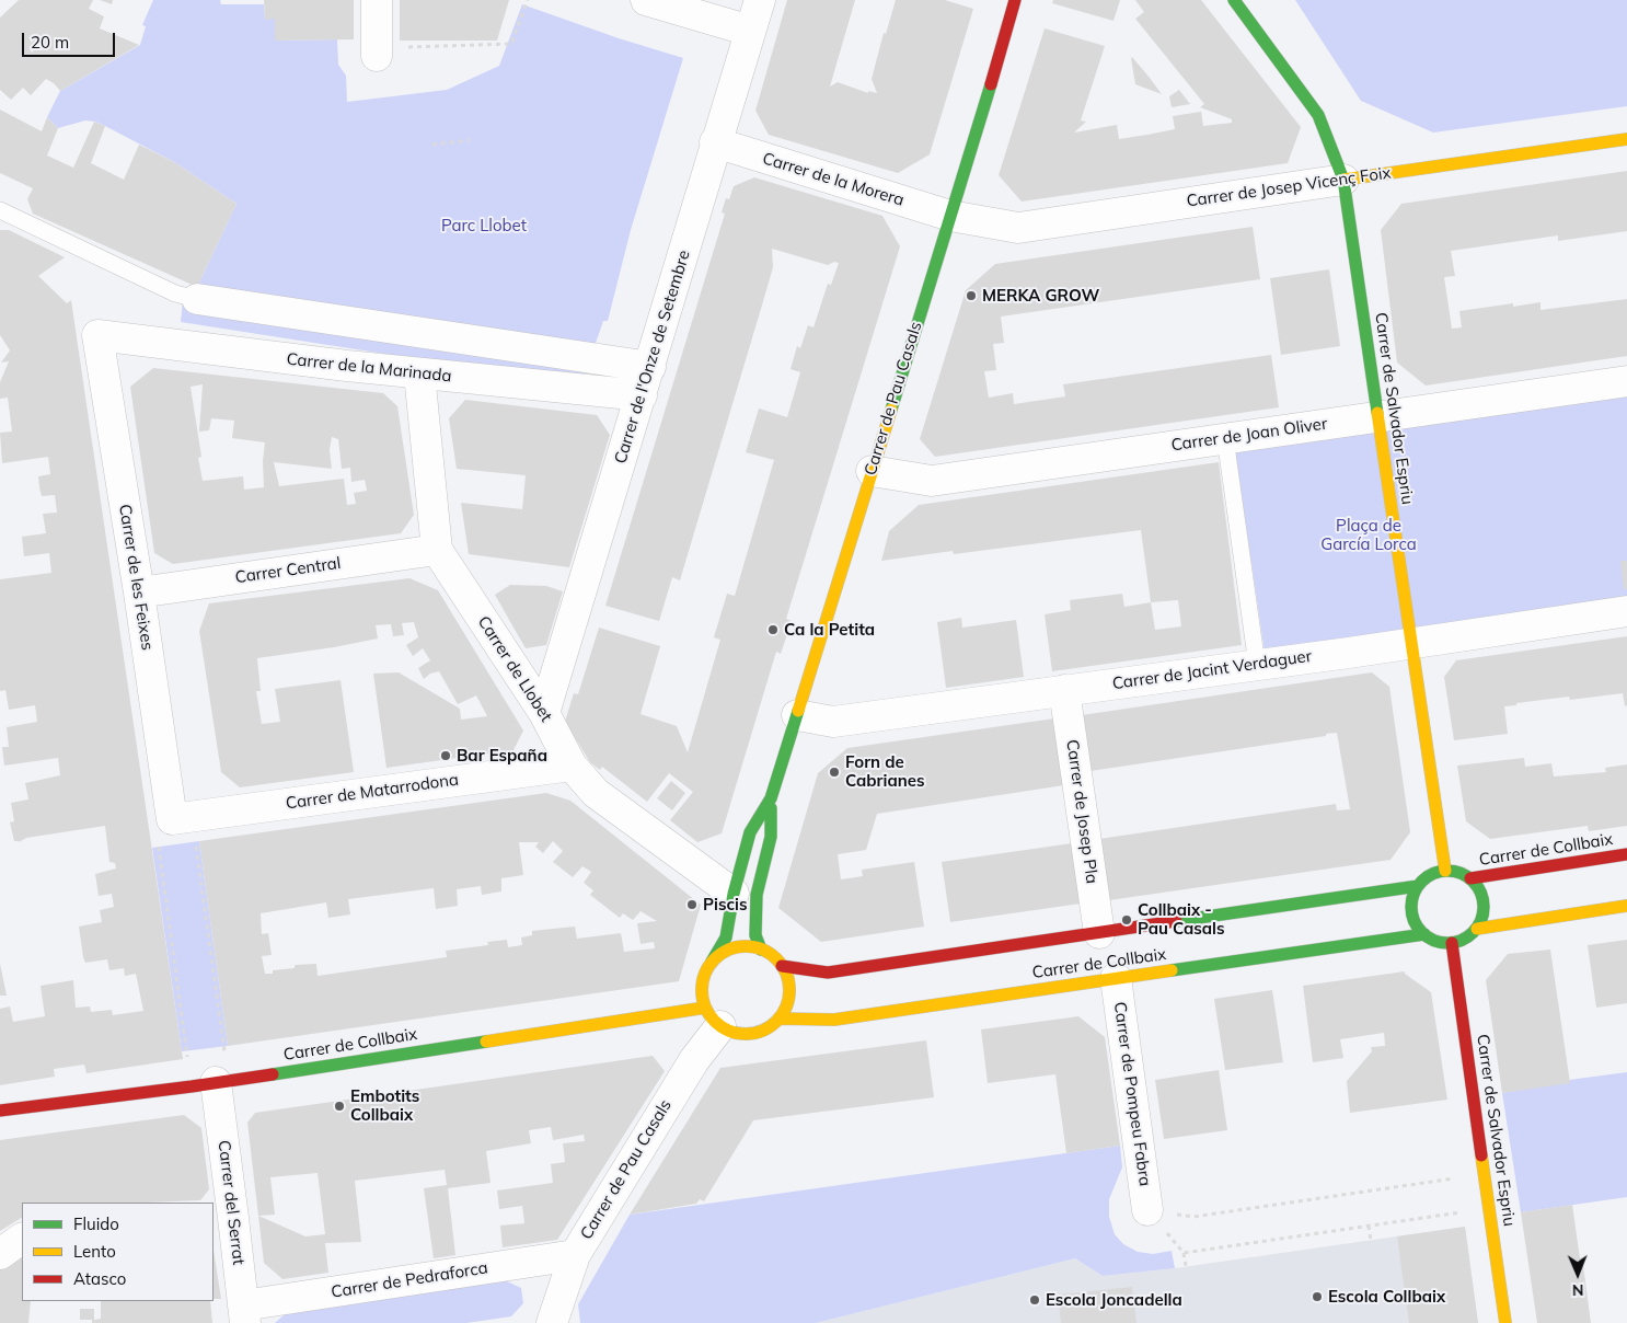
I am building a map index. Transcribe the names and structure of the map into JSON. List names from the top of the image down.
{
  "streets": {
    "street": [
      "Carrer de la Morera",
      "Carrer de Josep Vicenç Foix",
      "Carrer de l'Onze de Setembre",
      "Carrer de la Marinada",
      "Carrer de Pau Casals",
      "Carrer de Salvador Espriu",
      "Carrer de Joan Oliver",
      "Carrer Central",
      "Carrer de les Feixes",
      "Carrer de Llobet",
      "Carrer de Jacint Verdaguer",
      "Carrer de Matarrodona",
      "Carrer de Josep Pla",
      "Carrer de Collbaix",
      "Carrer de Pompeu Fabra",
      "Carrer del Serrat",
      "Carrer de Pedraforca"
    ]
  },
  "crossings": [
    ["Carrer de la Morera", "Carrer de Josep Vicenç Foix"],
    ["Carrer de la Morera", "Carrer de l'Onze de Setembre"],
    ["Carrer de la Morera", "Carrer de Pau Casals"],
    ["Carrer de Josep Vicenç Foix", "Carrer de Pau Casals"],
    ["Carrer de Josep Vicenç Foix", "Carrer de Salvador Espriu"],
    ["Carrer de l'Onze de Setembre", "Carrer de la Marinada"],
    ["Carrer de l'Onze de Setembre", "Carrer de Llobet"],
    ["Carrer de la Marinada", "Carrer de les Feixes"],
    ["Carrer de la Marinada", "Carrer de Llobet"],
    ["Carrer de Pau Casals", "Carrer de Joan Oliver"],
    ["Carrer de Pau Casals", "Carrer de Llobet"],
    ["Carrer de Pau Casals", "Carrer de Jacint Verdaguer"],
    ["Carrer de Pau Casals", "Carrer de Collbaix"],
    ["Carrer de Pau Casals", "Carrer de Pedraforca"],
    ["Carrer de Salvador Espriu", "Carrer de Joan Oliver"],
    ["Carrer de Salvador Espriu", "Carrer de Jacint Verdaguer"],
    ["Carrer de Salvador Espriu", "Carrer de Collbaix"],
    ["Carrer Central", "Carrer de les Feixes"],
    ["Carrer Central", "Carrer de Llobet"],
    ["Carrer de les Feixes", "Carrer de Matarrodona"],
    ["Carrer de Llobet", "Carrer de Matarrodona"],
    ["Carrer de Jacint Verdaguer", "Carrer de Josep Pla"],
    ["Carrer de Josep Pla", "Carrer de Collbaix"],
    ["Carrer de Collbaix", "Carrer de Pompeu Fabra"],
    ["Carrer de Collbaix", "Carrer del Serrat"],
    ["Carrer del Serrat", "Carrer de Pedraforca"]
  ],
  "parks": ["Parc Llobet", "Plaça de García Lorca"],
  "places": [
    "MERKA GROW",
    "Ca la Petita",
    "Bar España",
    "Forn de Cabrianes",
    "Piscis",
    "Collbaix - Pau Casals",
    "Embotits Collbaix",
    "Escola Collbaix",
    "Escola Joncadella"
  ],
  "legend": ["Fluido", "Lento", "Atasco"],
  "scale_bar": "20 m",
  "north": "bottom"
}
